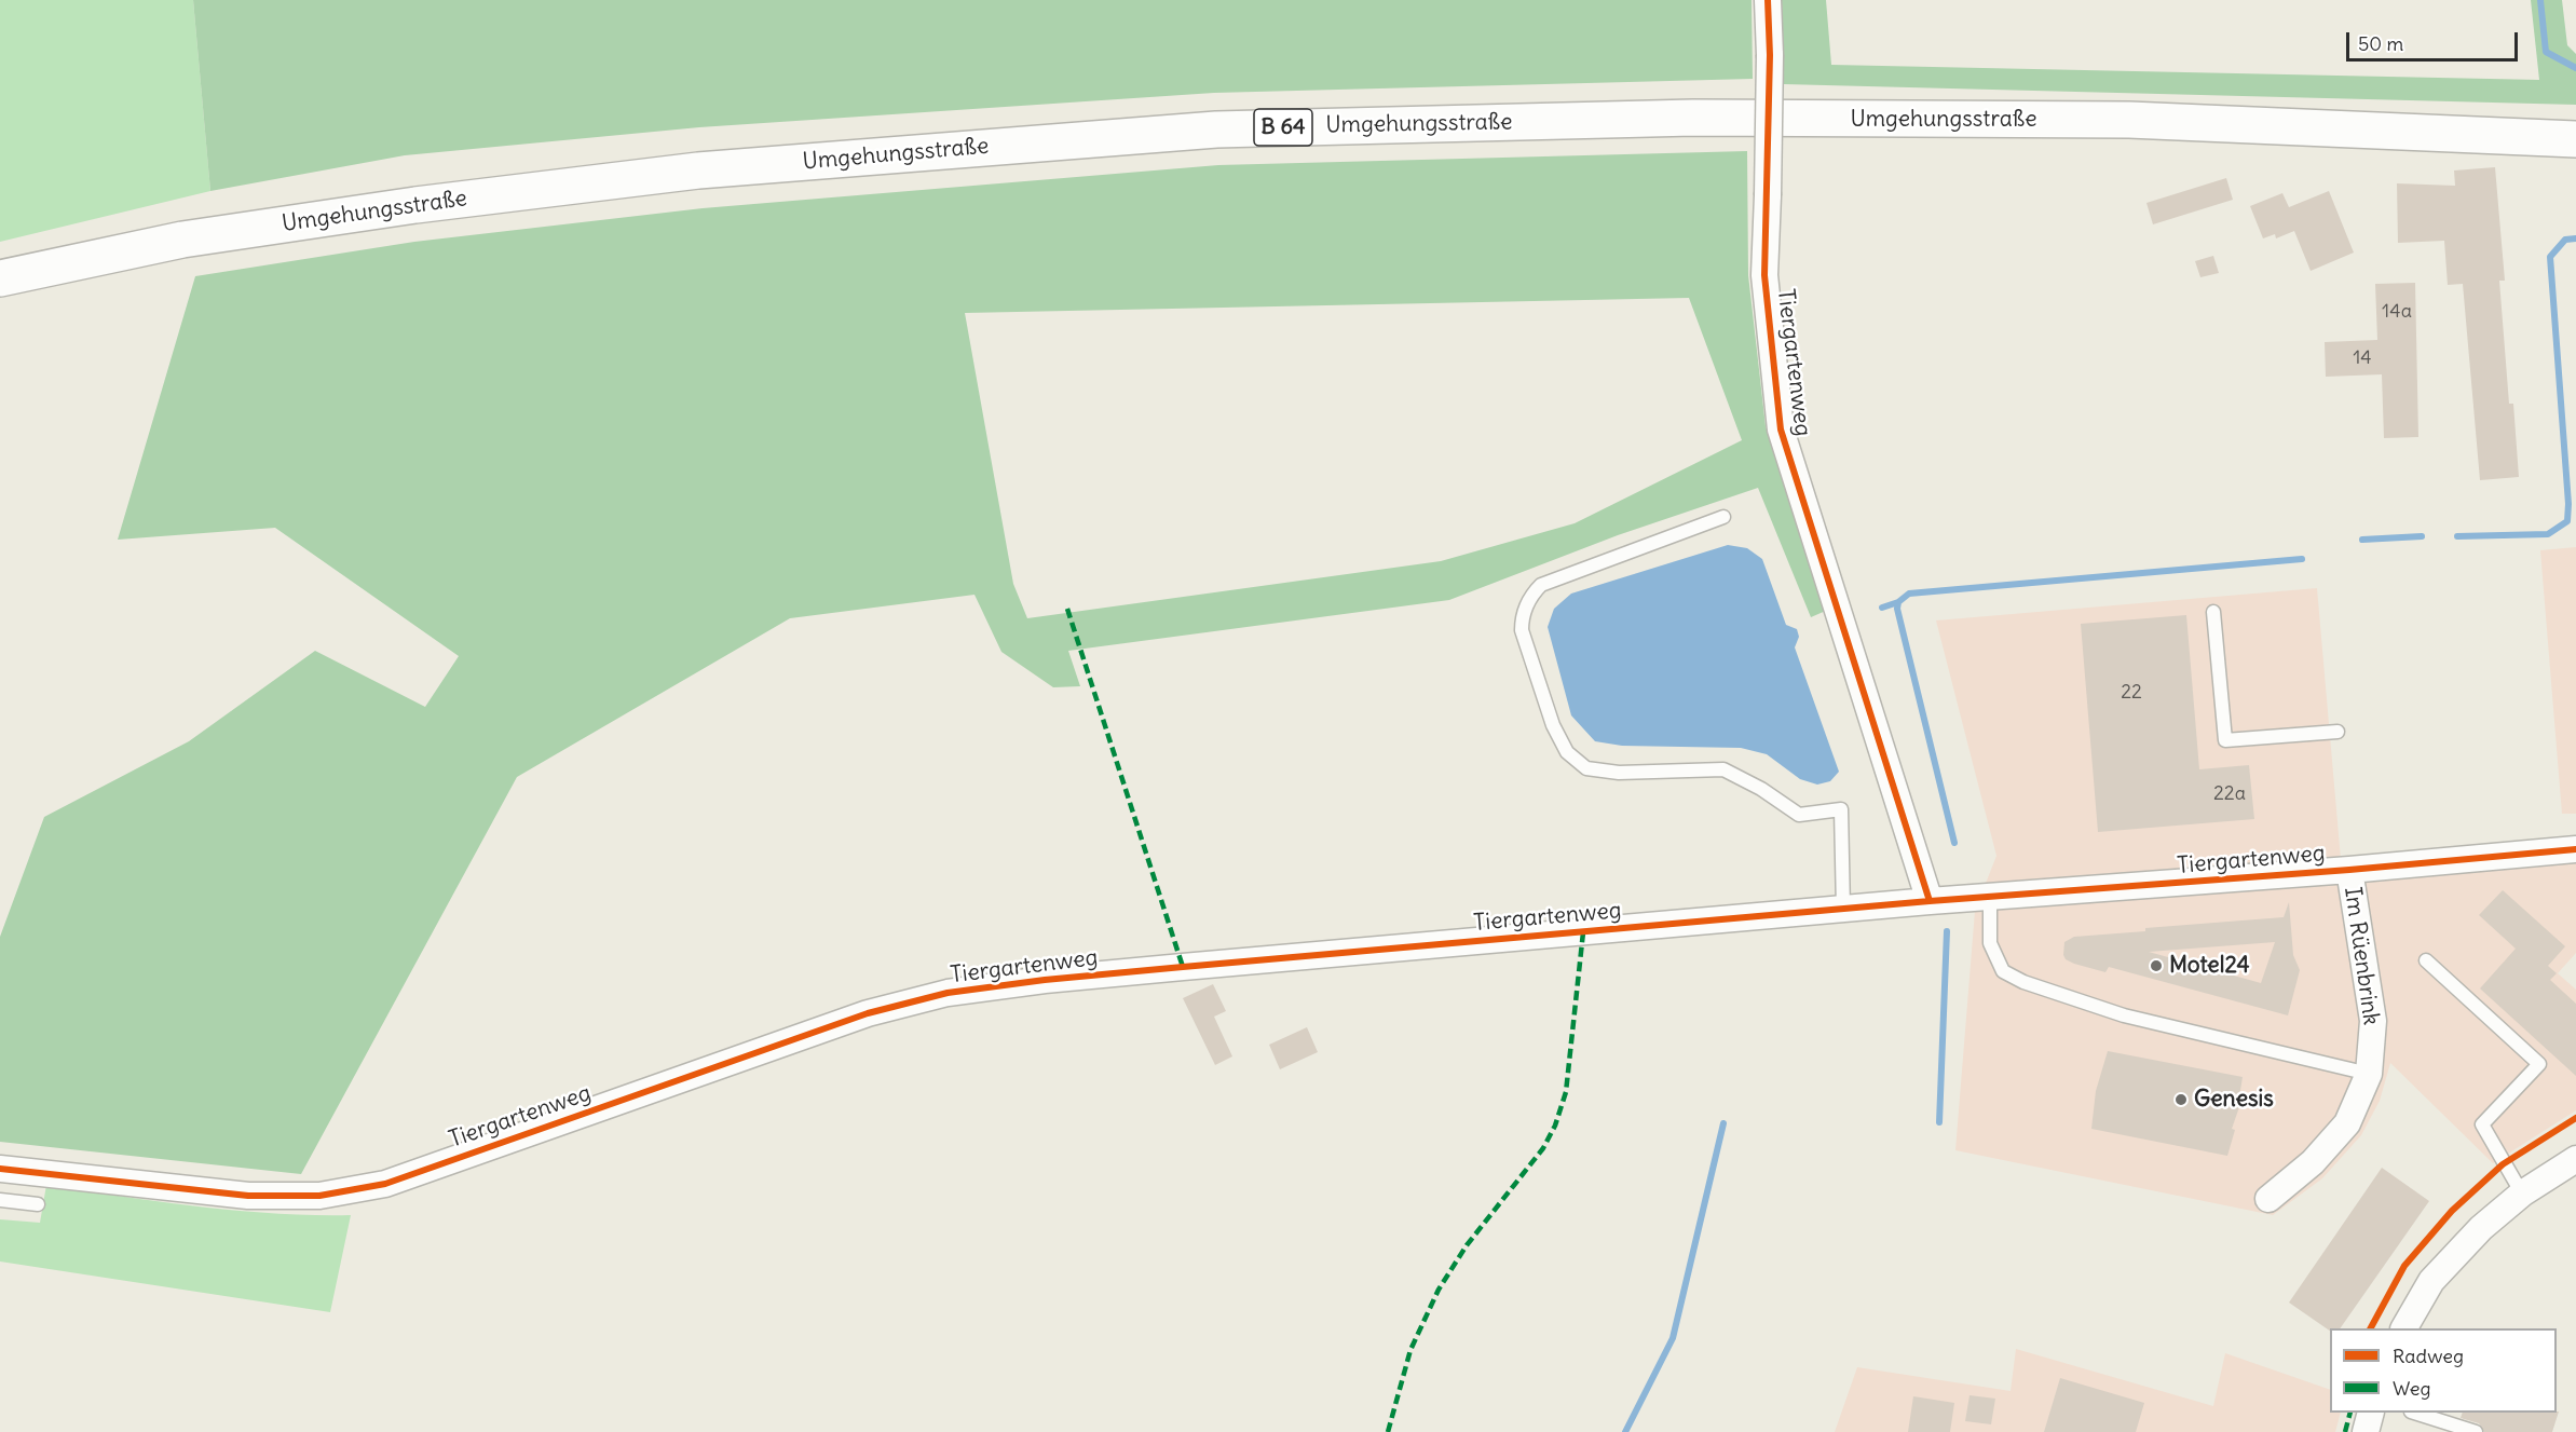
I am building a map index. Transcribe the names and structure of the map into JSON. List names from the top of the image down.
{
  "streets": {
    "main road": ["Umgehungsstraße", "B 64"],
    "street": ["Tiergartenweg", "Im Rüenbrink"]
  },
  "crossings": [
    ["Tiergartenweg", "Im Rüenbrink"]
  ],
  "places": ["Motel24", "Genesis"],
  "house_numbers": [
    "14a",
    "14",
    "22",
    "22a"
  ],
  "legend": ["Radweg", "Weg"],
  "scale_bar": "50 m"
}
